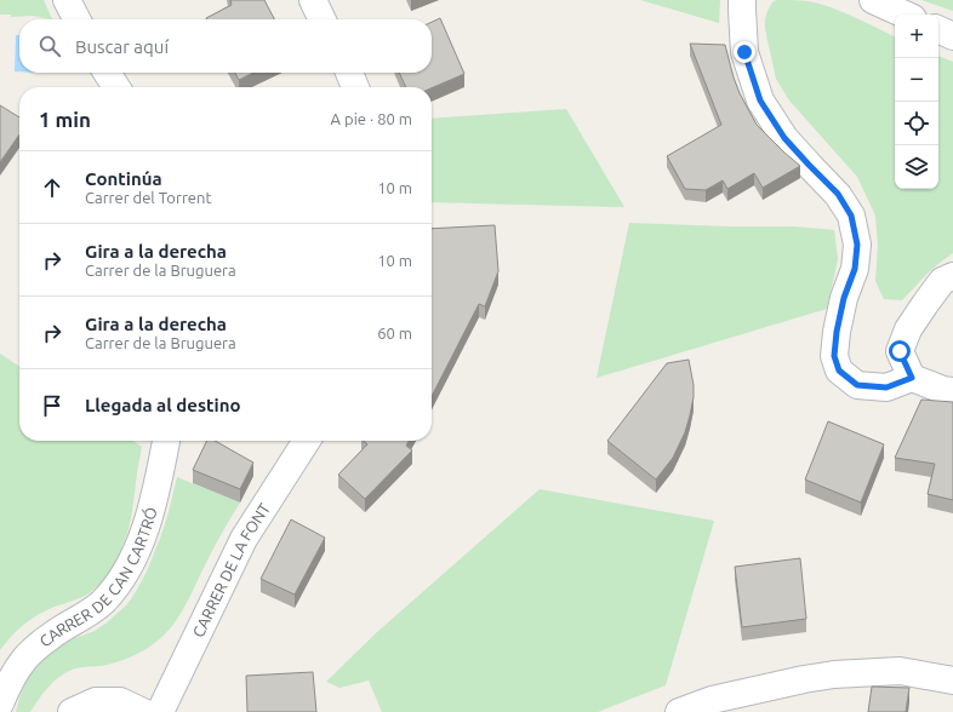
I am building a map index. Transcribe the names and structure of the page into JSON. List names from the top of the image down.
{
  "streets": {
    "street": ["CARRER DE LA FONT", "CARRER DE CAN CARTRÓ"]
  },
  "page": {
    "map_buttons": ["+", "−"],
    "search": "Buscar aquí",
    "heading": ["1 min", "A pie · 80 m"],
    "list": [
      ["Continúa", "Carrer del Torrent", "10 m"],
      ["Gira a la derecha", "Carrer de la Bruguera", "10 m"],
      ["Gira a la derecha", "Carrer de la Bruguera", "60 m"],
      "Llegada al destino"
    ]
  }
}
